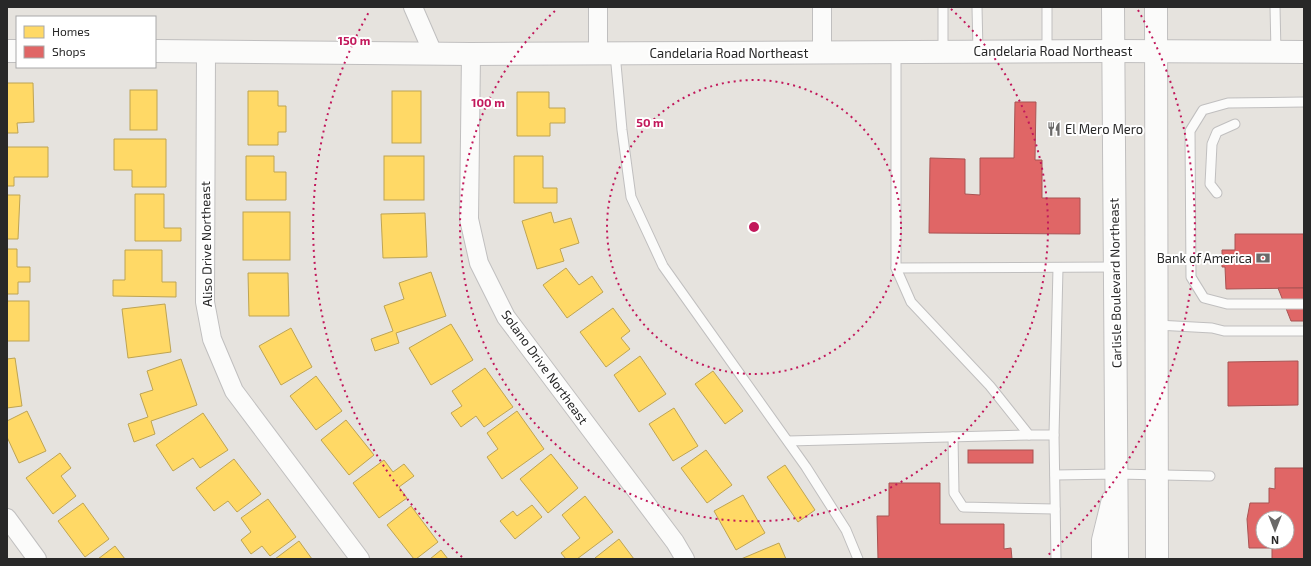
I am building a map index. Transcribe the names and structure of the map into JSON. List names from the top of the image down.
{
  "streets": {
    "main road": ["Candelaria Road Northeast", "Carlisle Boulevard Northeast"],
    "street": ["Aliso Drive Northeast", "Solano Drive Northeast"]
  },
  "crossings": [
    ["Candelaria Road Northeast", "Aliso Drive Northeast"],
    ["Candelaria Road Northeast", "Carlisle Boulevard Northeast"],
    ["Candelaria Road Northeast", "Solano Drive Northeast"]
  ],
  "places": {
    "restaurant": ["El Mero Mero"],
    "bank": ["Bank of America"]
  },
  "legend": ["Homes", "Shops"],
  "north": "bottom",
  "rings": ["150 m", "100 m", "50 m"]
}
